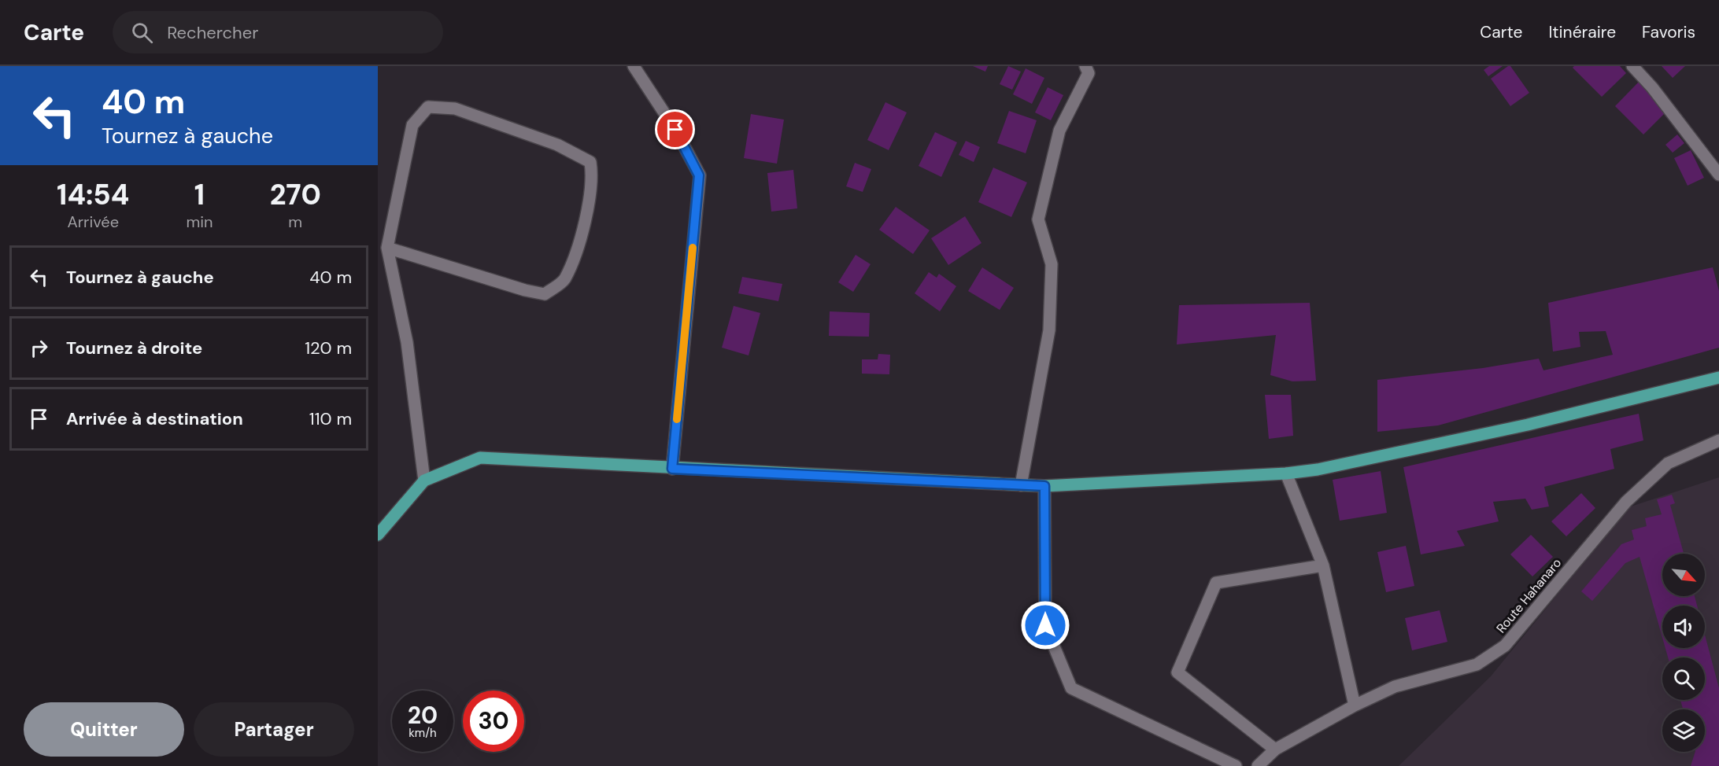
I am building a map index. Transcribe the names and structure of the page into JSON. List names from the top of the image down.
{
  "streets": {
    "street": ["Route Hahanaro"]
  },
  "north": "bottom right",
  "page": {
    "header": "Carte",
    "search": "Rechercher",
    "nav": ["Carte", "Itinéraire", "Favoris"],
    "turn": ["40 m", "Tournez à gauche"],
    "eta": [
      "14:54",
      "Arrivée",
      "1",
      "min",
      "270",
      "m"
    ],
    "list": [
      {
        "name": "Tournez à gauche",
        "value": "40 m"
      },
      {
        "name": "Tournez à droite",
        "value": "120 m"
      },
      {
        "name": "Arrivée à destination",
        "value": "110 m"
      }
    ],
    "speed": "20 km/h",
    "limit": "30",
    "buttons": ["Quitter", "Partager"]
  }
}
